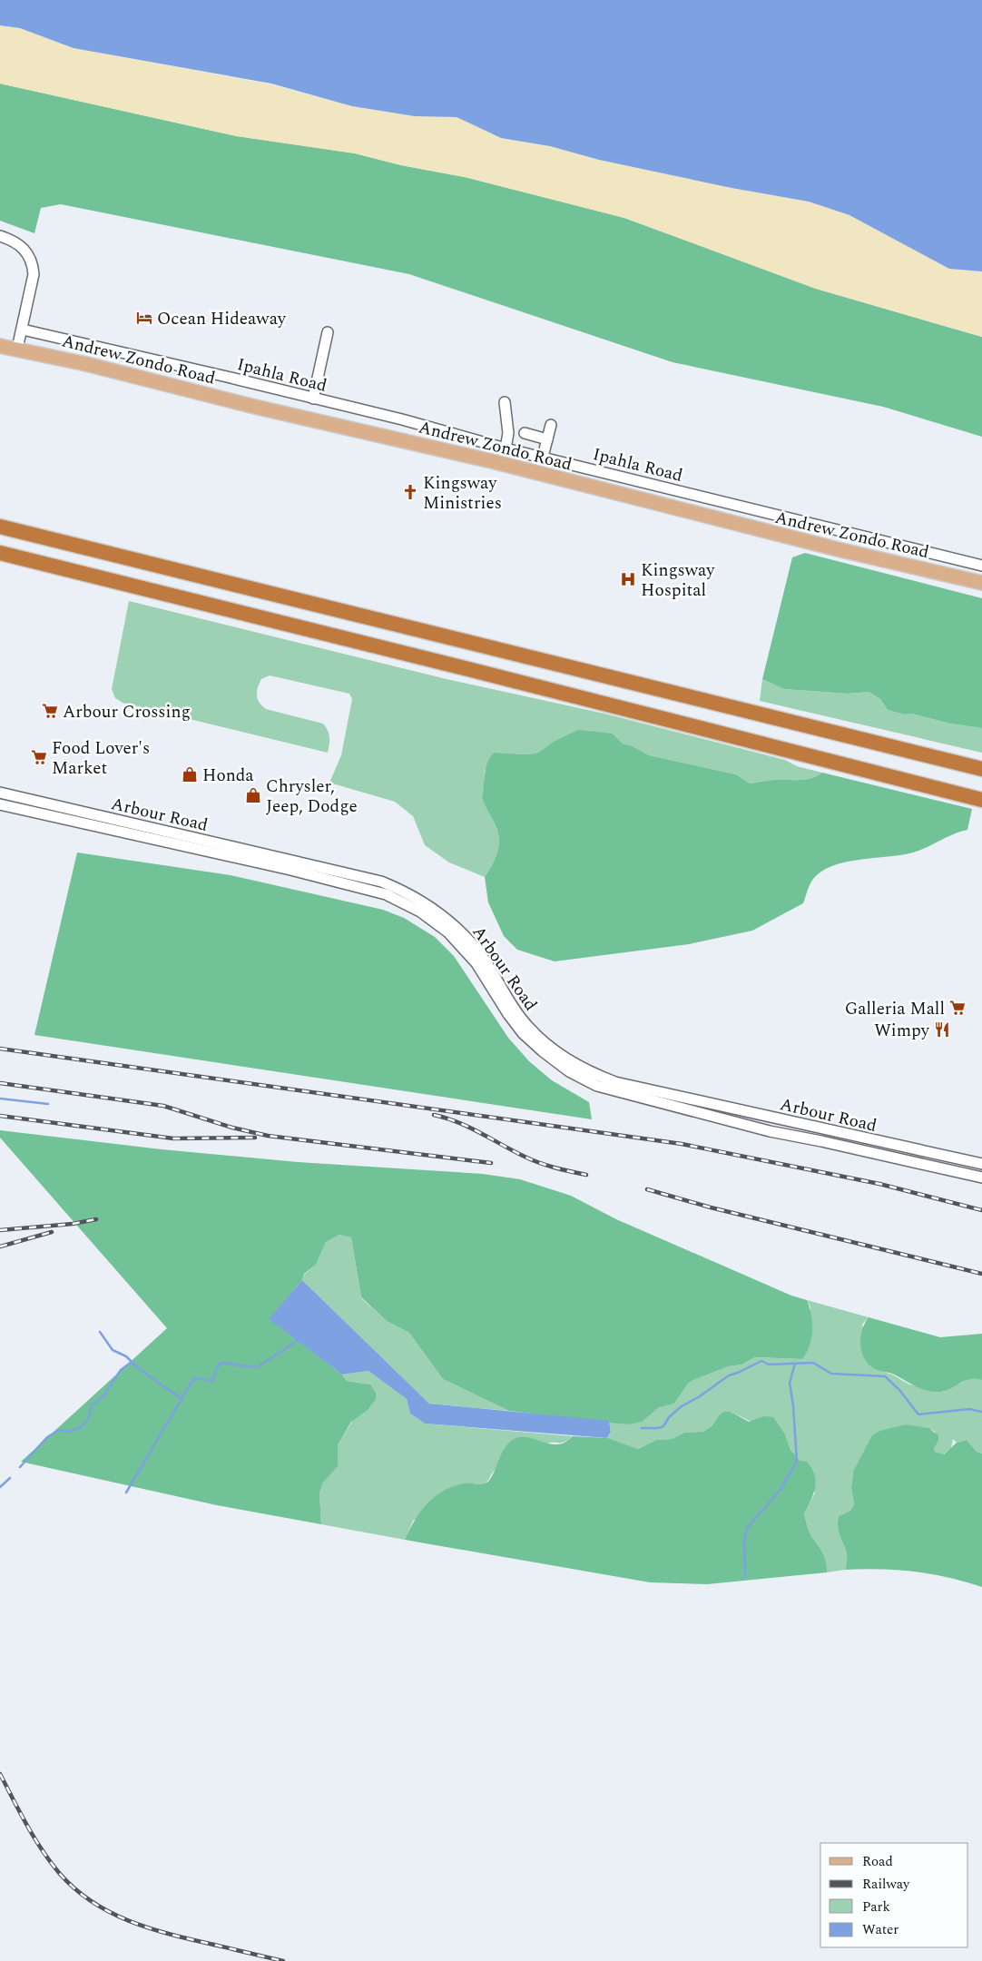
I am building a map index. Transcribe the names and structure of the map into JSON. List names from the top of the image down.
{
  "streets": {
    "main road": ["Andrew Zondo Road"],
    "street": ["Ipahla Road", "Arbour Road"]
  },
  "places": {
    "hotel": ["Ocean Hideaway"],
    "church": ["Kingsway Ministries"],
    "hospital": ["Kingsway Hospital"],
    "supermarket": ["Arbour Crossing", "Food Lover's Market", "Galleria Mall"],
    "shop": ["Honda", "Chrysler, Jeep, Dodge"],
    "restaurant": ["Wimpy"]
  },
  "legend": [
    "Road",
    "Railway",
    "Park",
    "Water"
  ]
}
